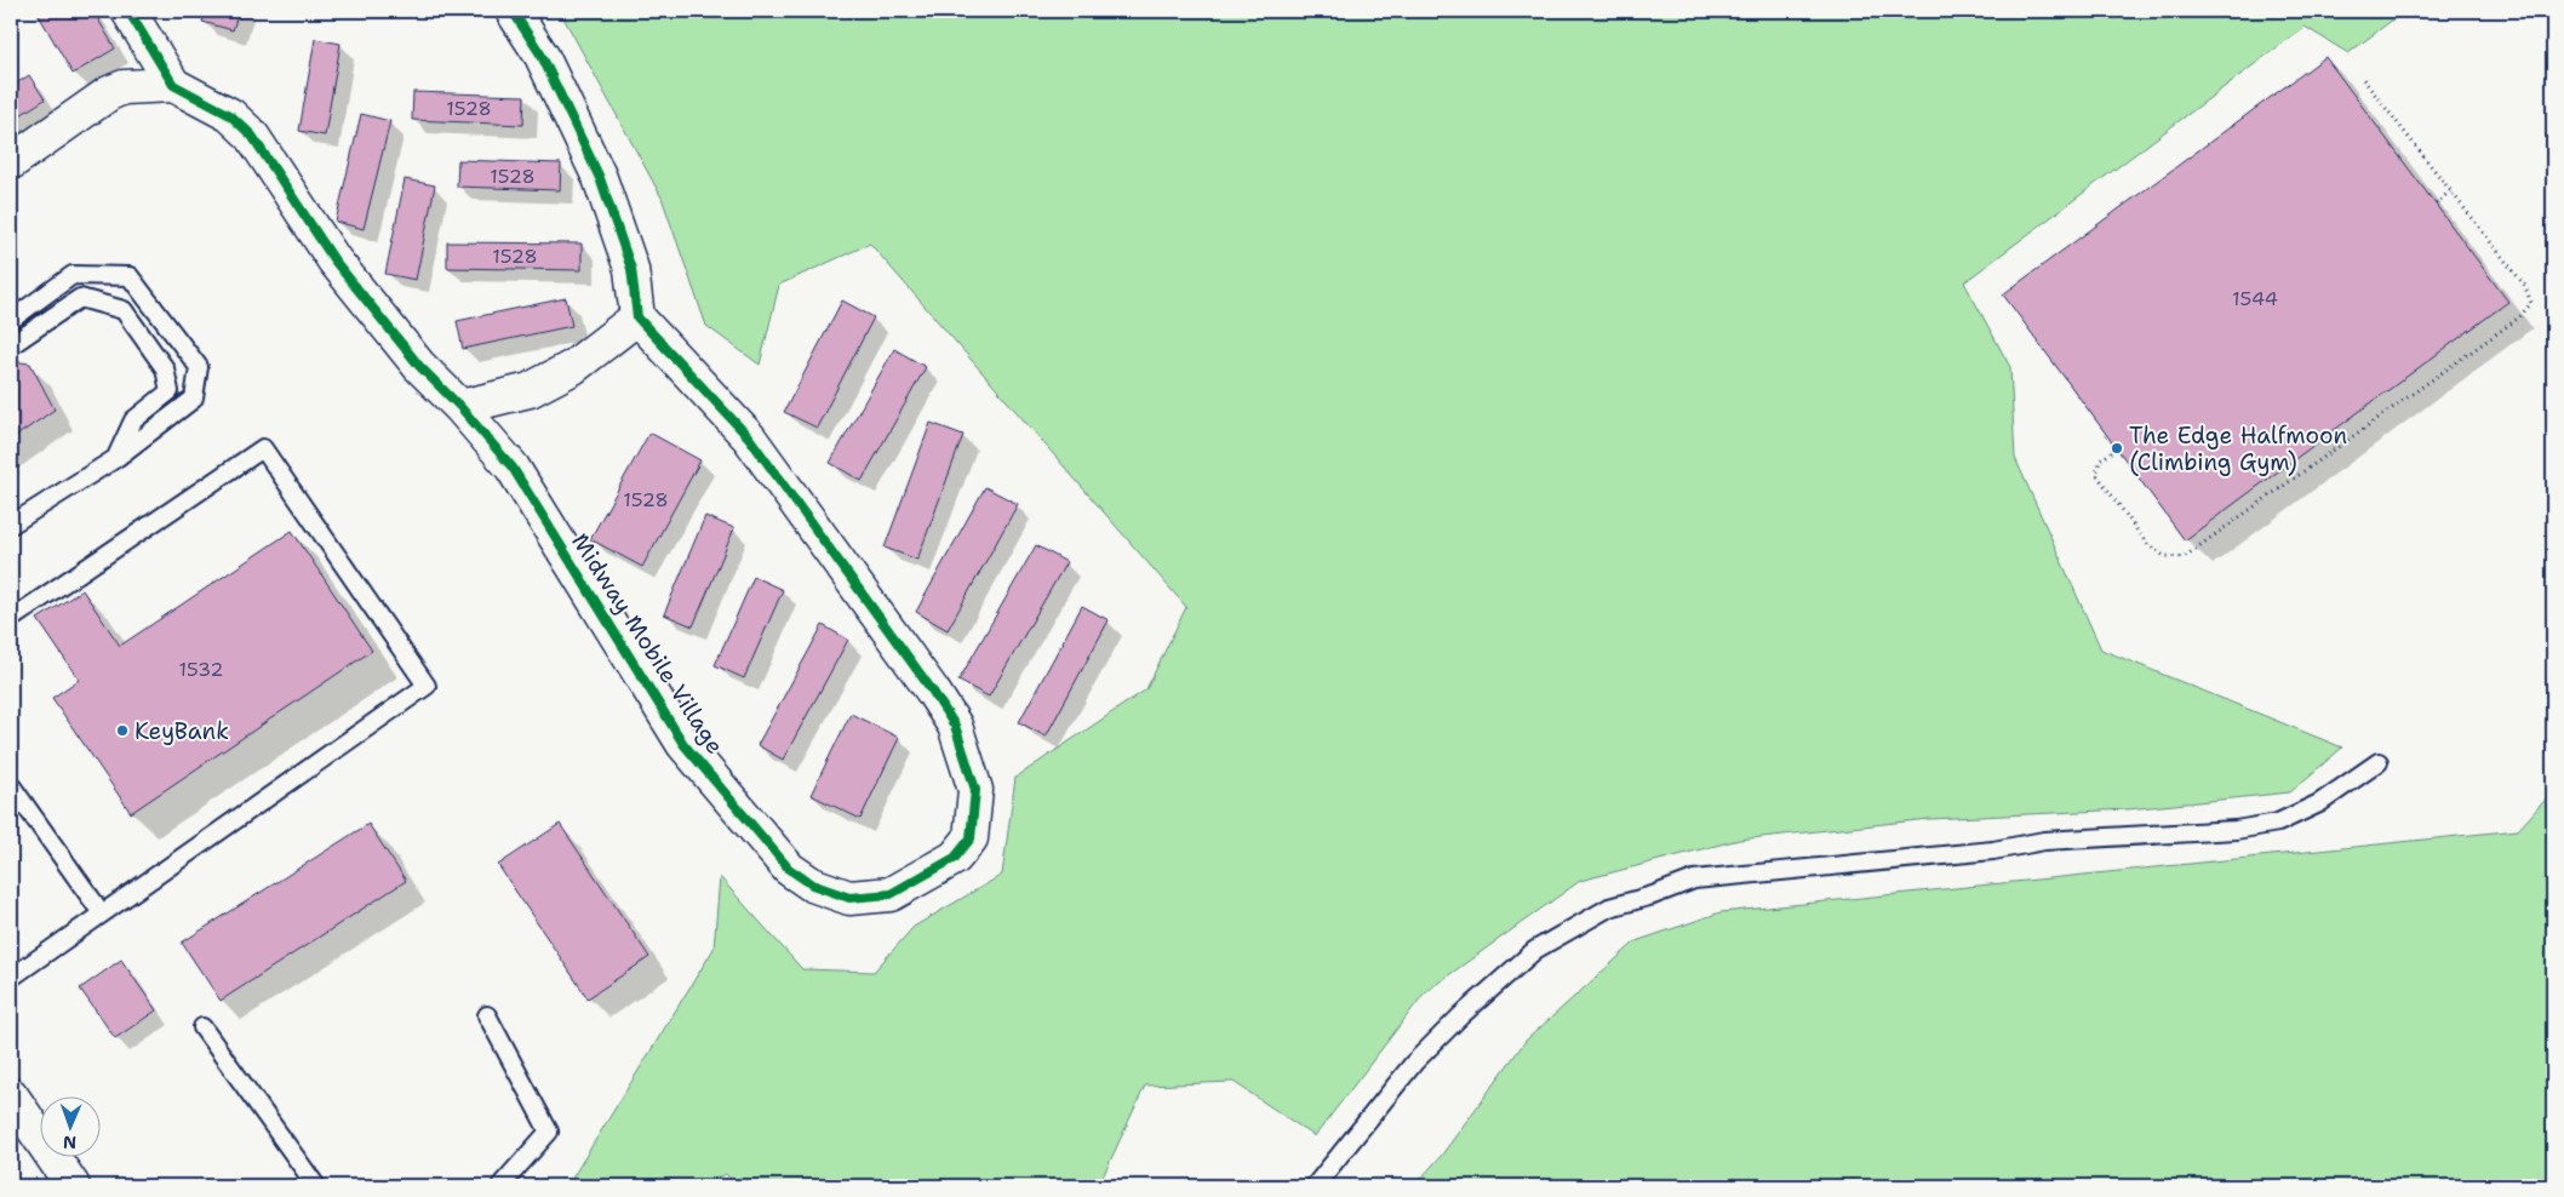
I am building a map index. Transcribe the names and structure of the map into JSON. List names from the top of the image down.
{
  "streets": {
    "street": ["Midway Mobile Village"]
  },
  "places": ["The Edge Halfmoon (Climbing Gym)", "KeyBank"],
  "house_numbers": [
    "1528",
    "1528",
    "1528",
    "1544",
    "1528",
    "1532"
  ],
  "north": "bottom"
}
